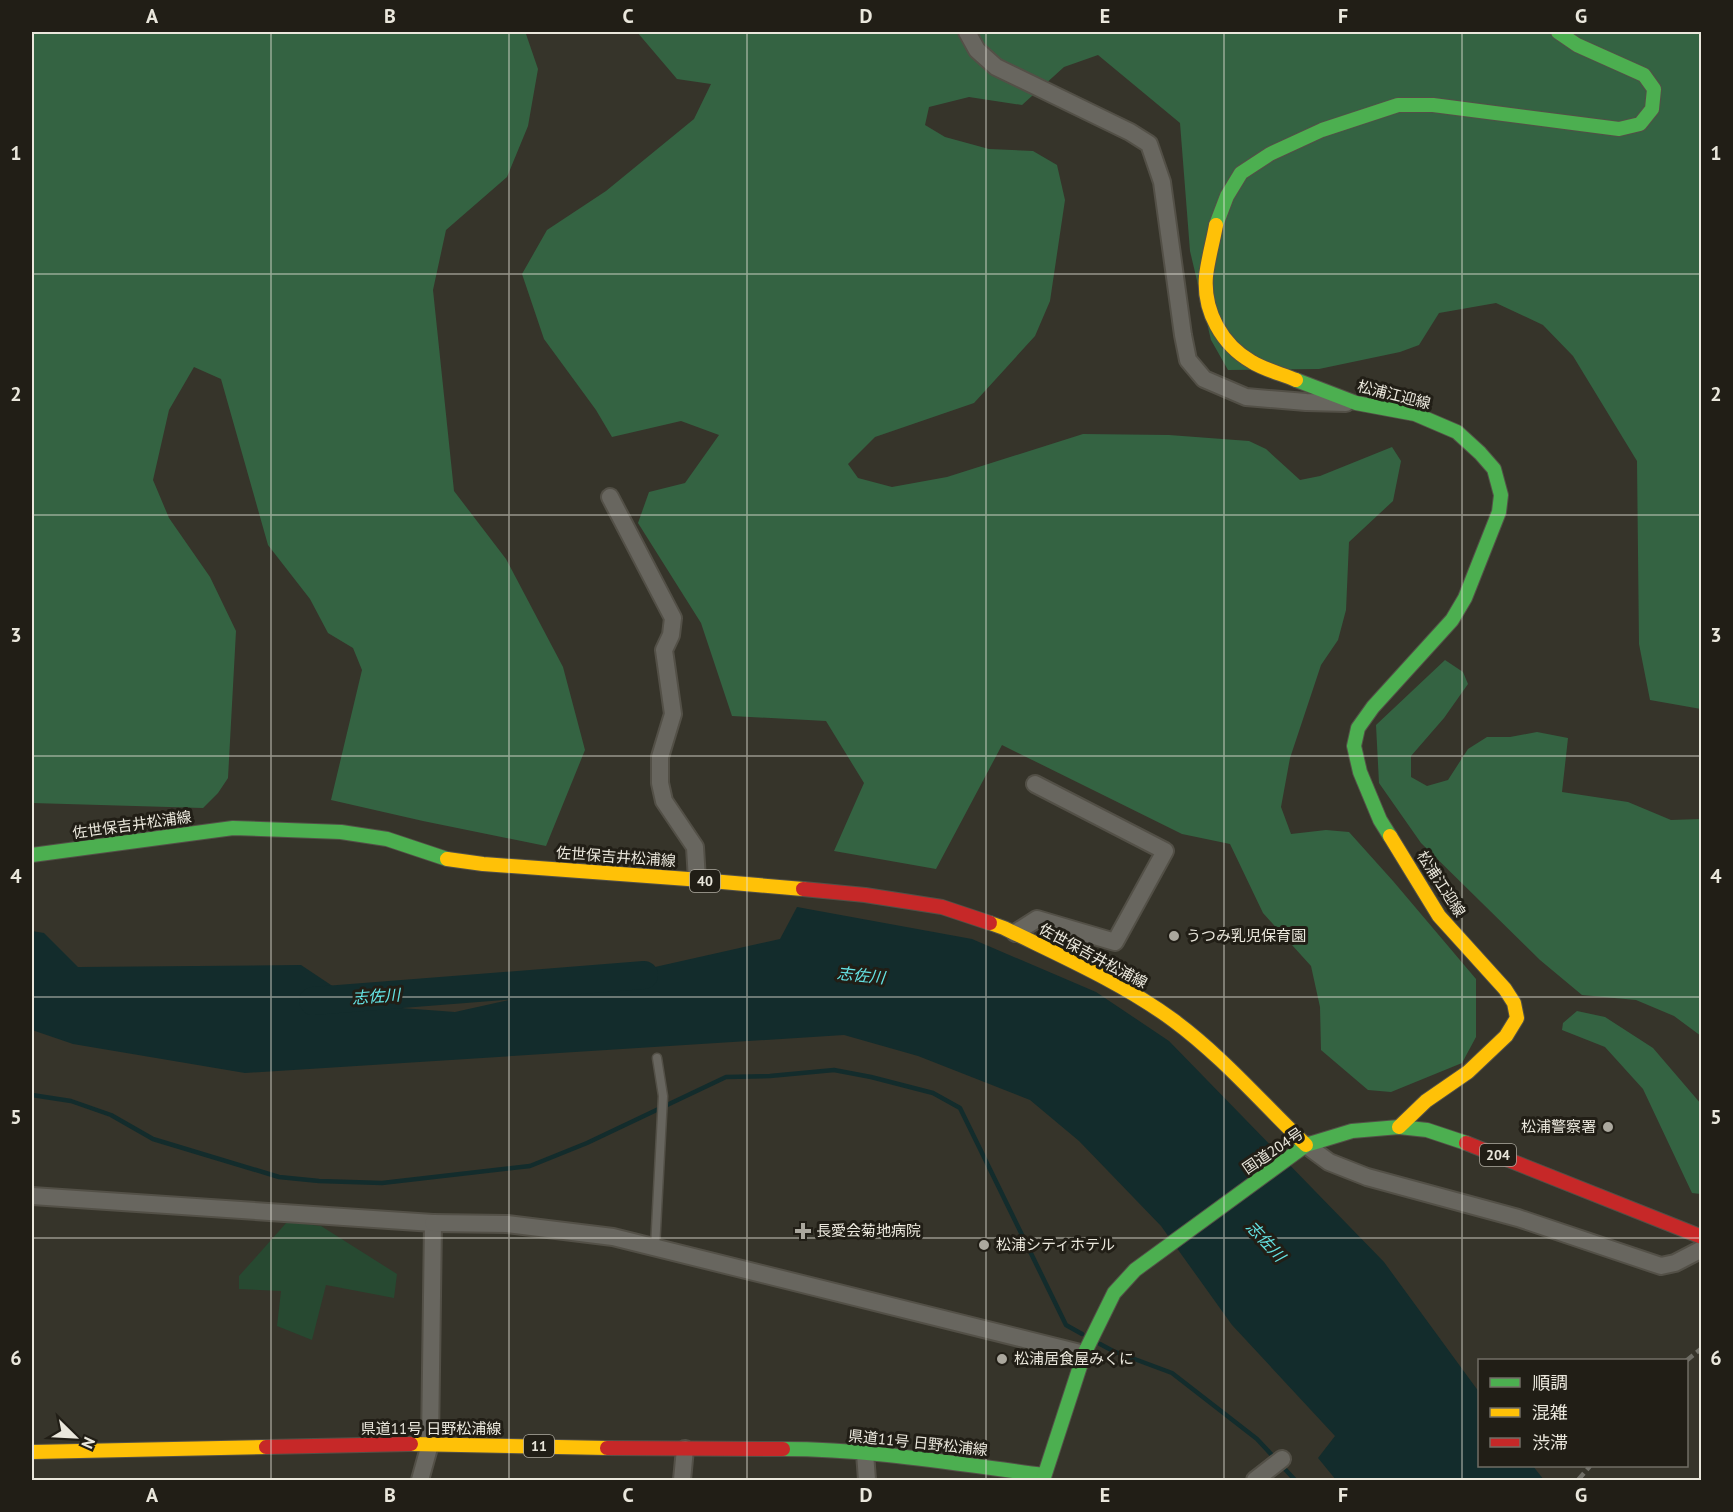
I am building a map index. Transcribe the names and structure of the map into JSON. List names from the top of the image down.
{
  "streets": {
    "main road": [
      "松浦江迎線",
      "佐世保吉井松浦線",
      "40",
      "国道204号",
      "204",
      "県道11号 日野松浦線",
      "11"
    ]
  },
  "crossings": [
    ["松浦江迎線", "国道204号"],
    ["佐世保吉井松浦線", "国道204号"],
    ["国道204号", "県道11号 日野松浦線"]
  ],
  "water": ["志佐川"],
  "places": {
    "other": [
      "うつみ乳児保育園",
      "松浦警察署",
      "松浦シティホテル",
      "松浦居食屋みくに"
    ],
    "health": ["長愛会菊地病院"]
  },
  "legend": ["順調", "混雑", "渋滞"],
  "north": "bottom right",
  "grid": {
    "columns": [
      "A",
      "B",
      "C",
      "D",
      "E",
      "F",
      "G"
    ],
    "rows": [
      "1",
      "2",
      "3",
      "4",
      "5",
      "6"
    ]
  }
}
